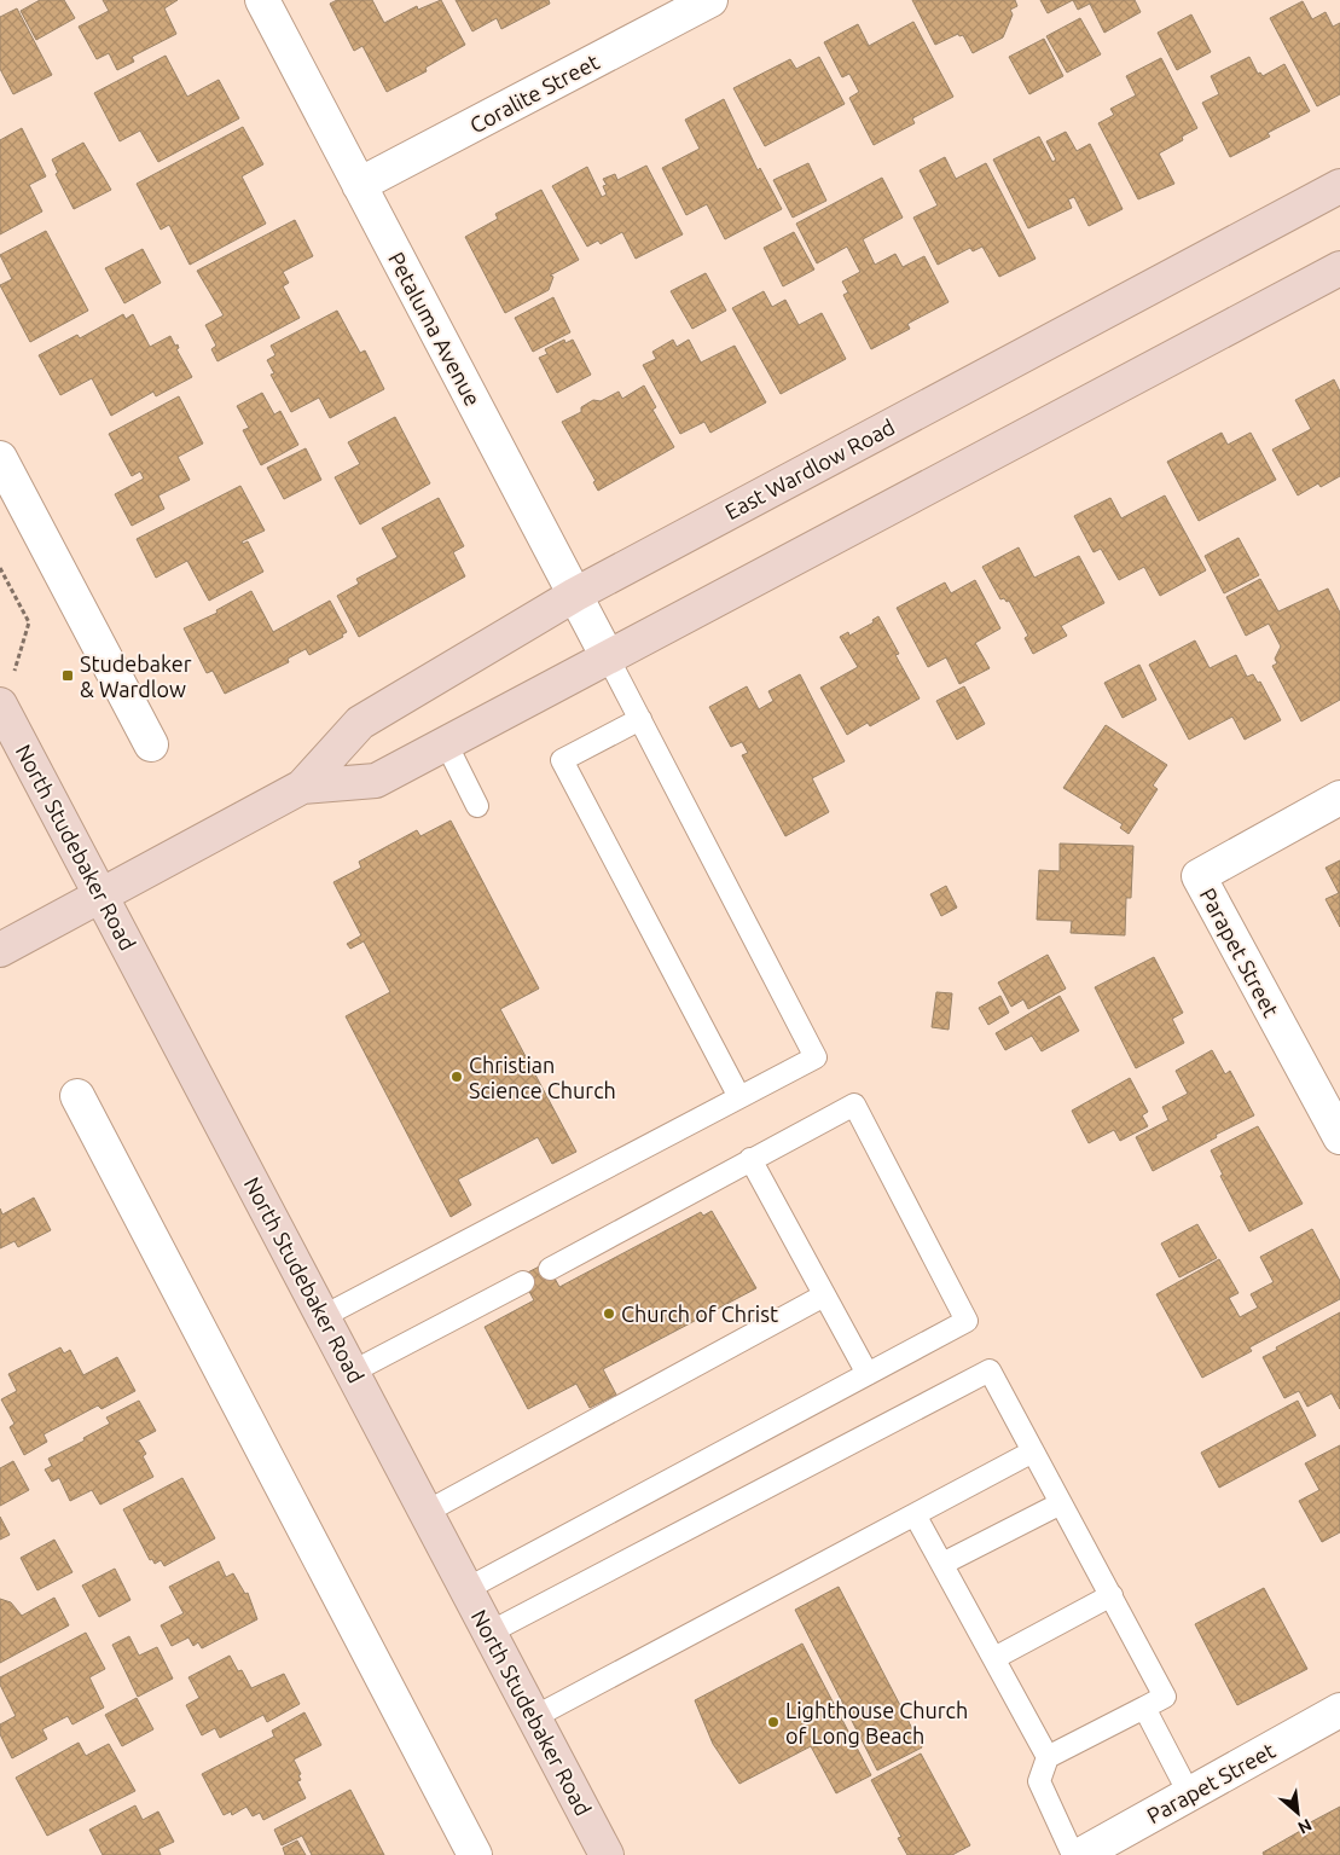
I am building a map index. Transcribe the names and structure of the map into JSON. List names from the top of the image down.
{
  "streets": {
    "main road": ["East Wardlow Road", "North Studebaker Road"],
    "street": ["Coralite Street", "Petaluma Avenue", "Parapet Street"]
  },
  "crossings": [
    ["Coralite Street", "Petaluma Avenue"],
    ["Petaluma Avenue", "East Wardlow Road"],
    ["East Wardlow Road", "North Studebaker Road"]
  ],
  "places": {
    "transit": ["Studebaker & Wardlow"],
    "other": ["Christian Science Church", "Church of Christ", "Lighthouse Church of Long Beach"]
  },
  "north": "bottom right"
}
